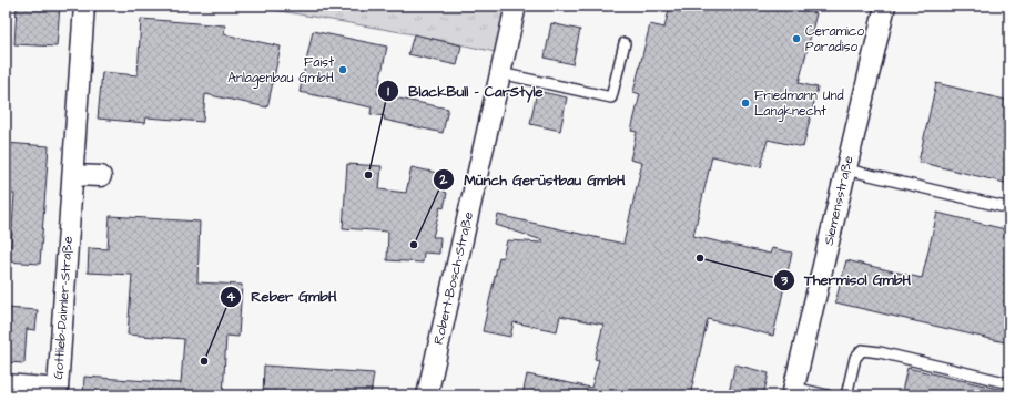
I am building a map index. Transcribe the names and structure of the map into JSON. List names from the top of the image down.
{
  "streets": {
    "street": ["Siemensstraße", "Robert-Bosch-Straße", "Gottlieb-Daimler-Straße"]
  },
  "places": [
    "Ceramico Paradiso",
    "Faist Anlagenbau GmbH",
    "Friedmann Und Langknecht",
    "BlackBull - CarStyle",
    "Münch Gerüstbau GmbH",
    "Thermisol GmbH",
    "Reber GmbH"
  ]
}
